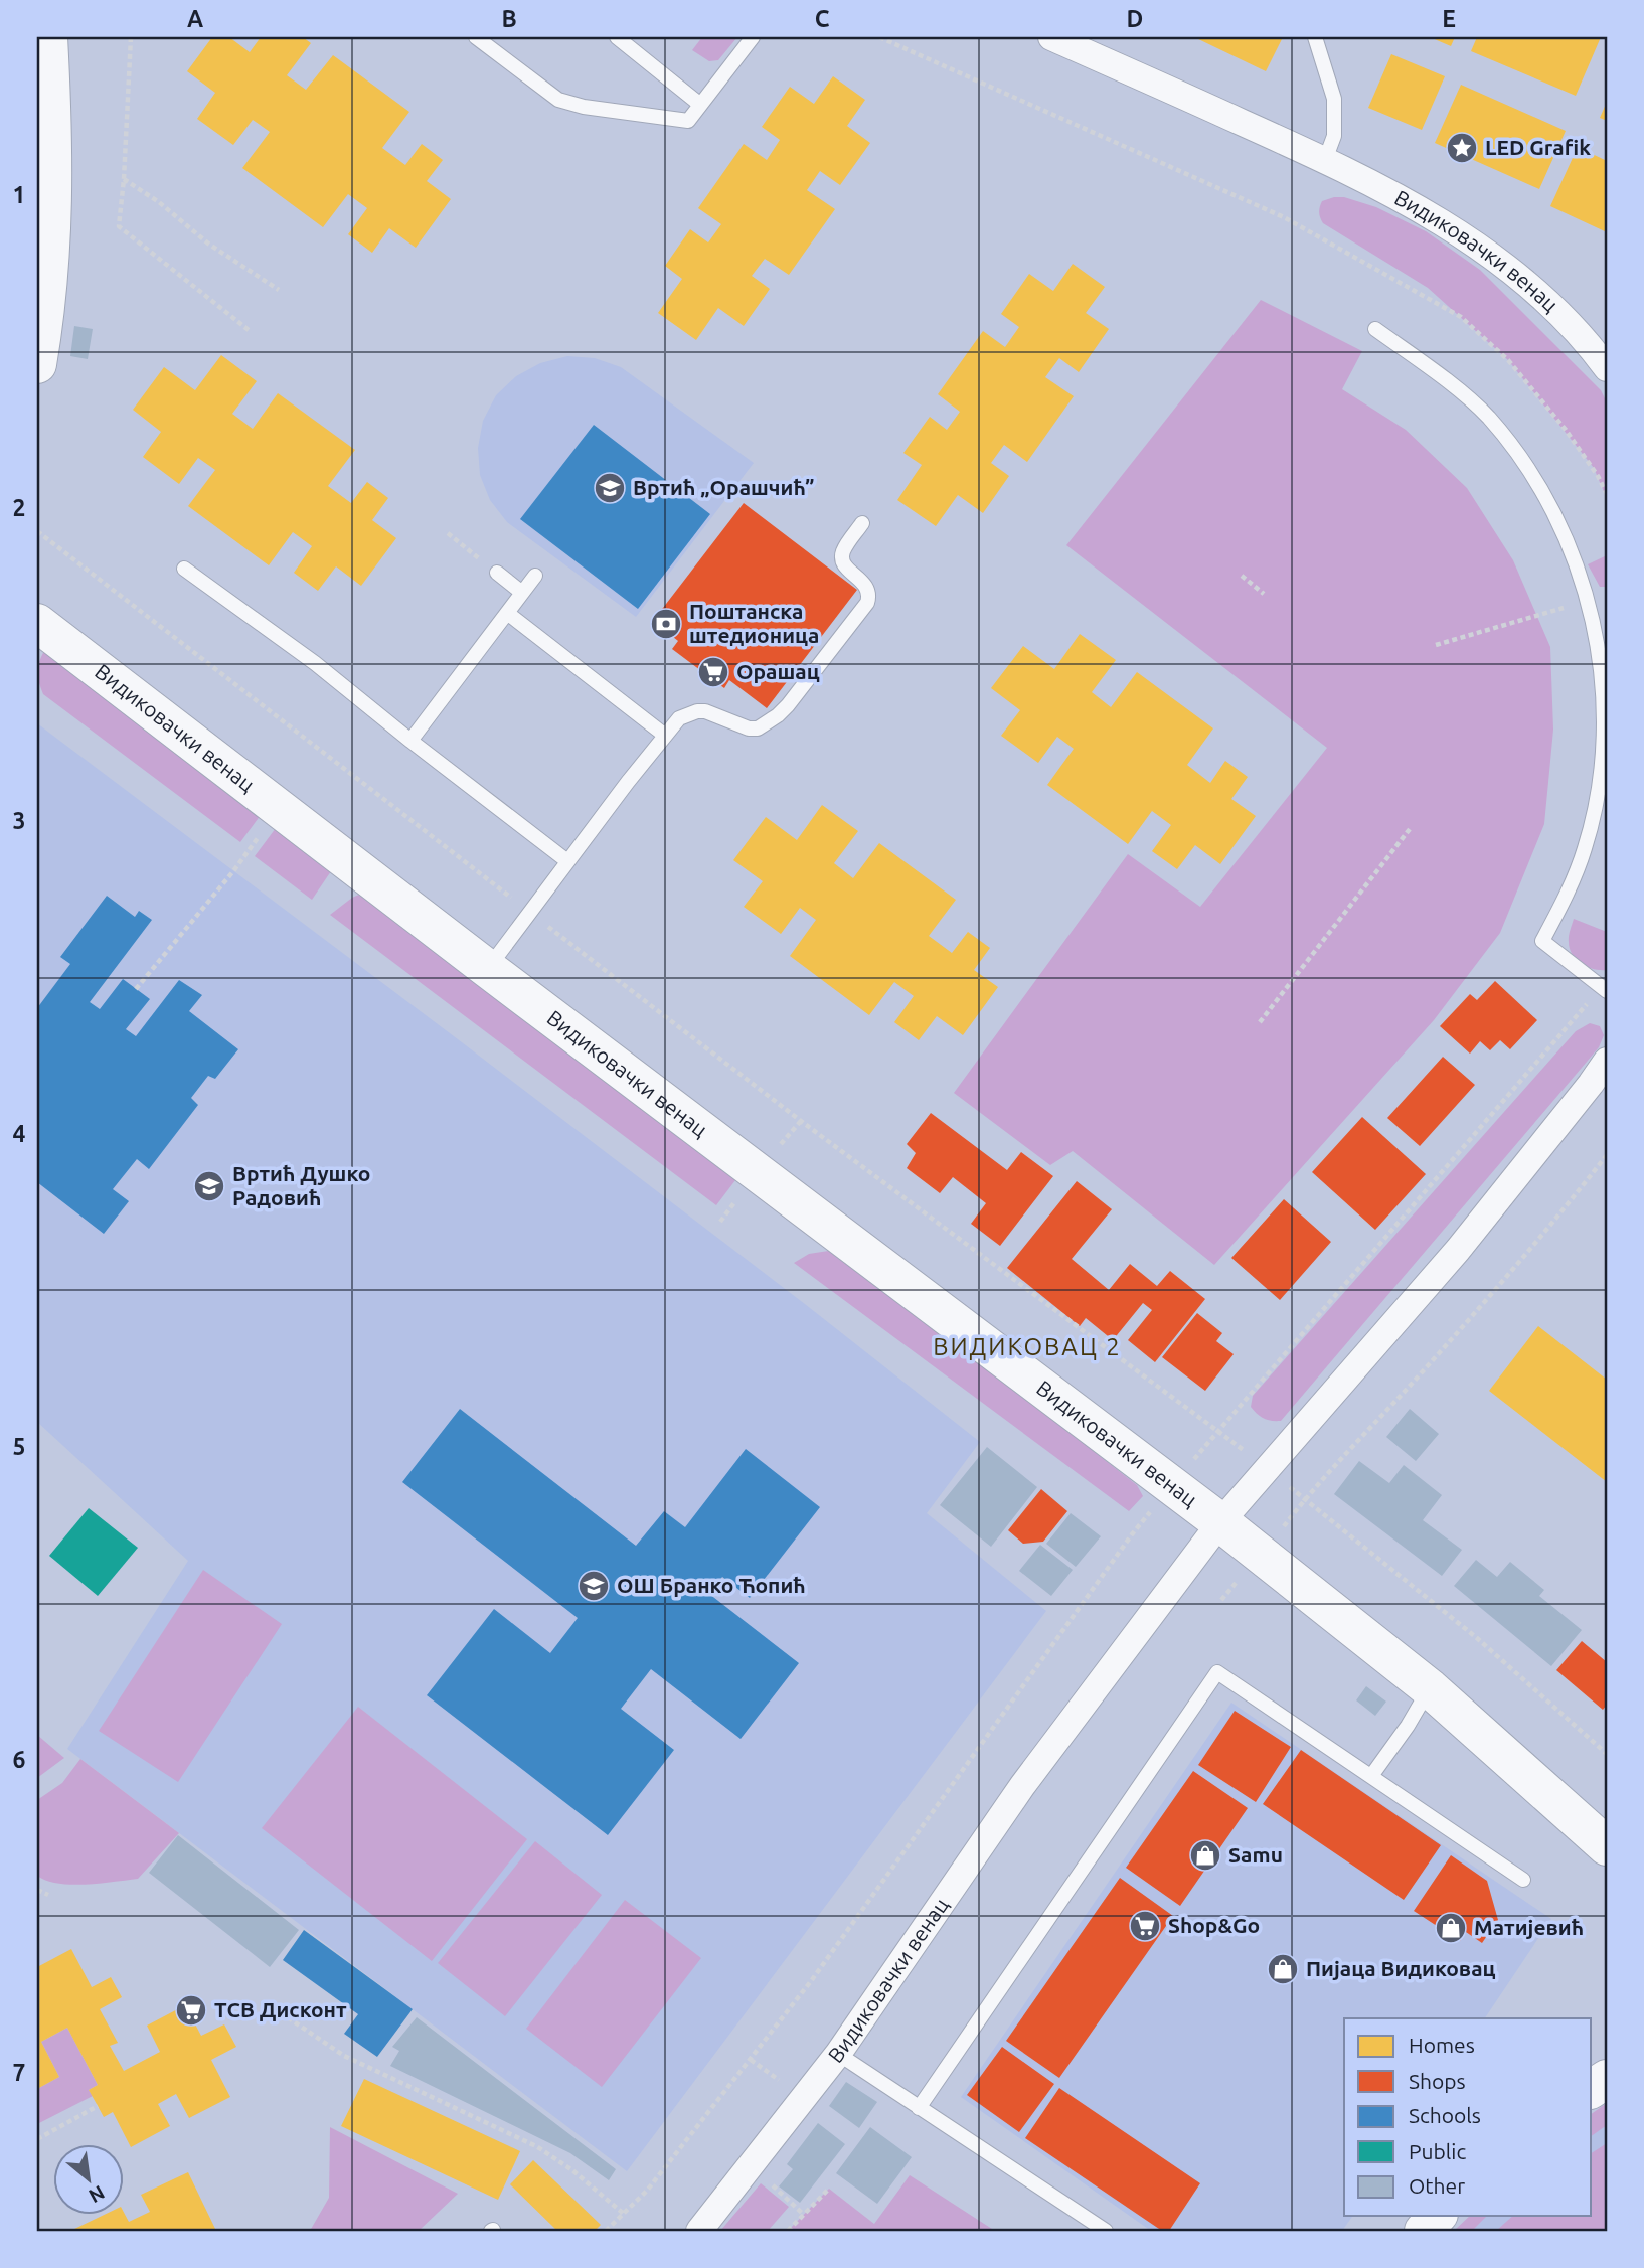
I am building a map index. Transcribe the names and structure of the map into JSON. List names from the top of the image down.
{
  "streets": {
    "street": ["Видиковачки венац"]
  },
  "districts": ["ВИДИКОВАЦ 2"],
  "places": {
    "place": ["LED Grafik"],
    "school or university": ["Вртић „Орашчић”", "Вртић Душко Радовић", "ОШ Бранко Ћопић"],
    "bank": ["Поштанска штедионица"],
    "supermarket": ["Орашац", "Shop&Go", "ТСВ Дисконт"],
    "shop": ["Samu", "Матијевић", "Пијаца Видиковац"]
  },
  "legend": [
    "Homes",
    "Shops",
    "Schools",
    "Public",
    "Other"
  ],
  "north": "bottom right",
  "grid": {
    "columns": [
      "A",
      "B",
      "C",
      "D",
      "E"
    ],
    "rows": [
      "1",
      "2",
      "3",
      "4",
      "5",
      "6",
      "7"
    ]
  }
}
